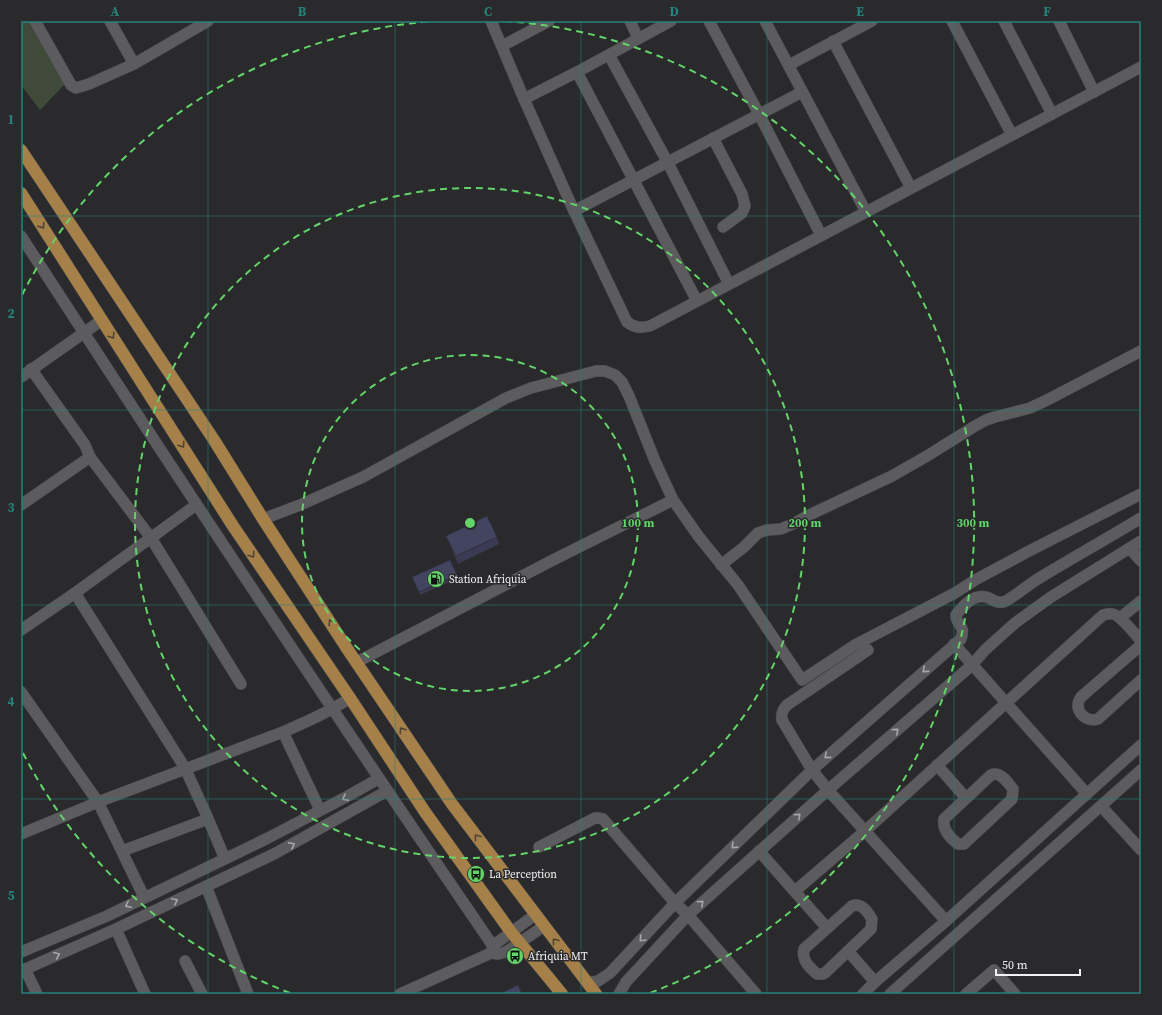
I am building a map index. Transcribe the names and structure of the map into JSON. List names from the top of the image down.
{
  "places": {
    "fuel station": ["Station Afriquia"],
    "bus stop": ["La Perception", "Afriquia MT"]
  },
  "scale_bar": "50 m",
  "grid": {
    "columns": [
      "A",
      "B",
      "C",
      "D",
      "E",
      "F"
    ],
    "rows": [
      "1",
      "2",
      "3",
      "4",
      "5"
    ]
  },
  "rings": ["100 m", "200 m", "300 m"]
}
